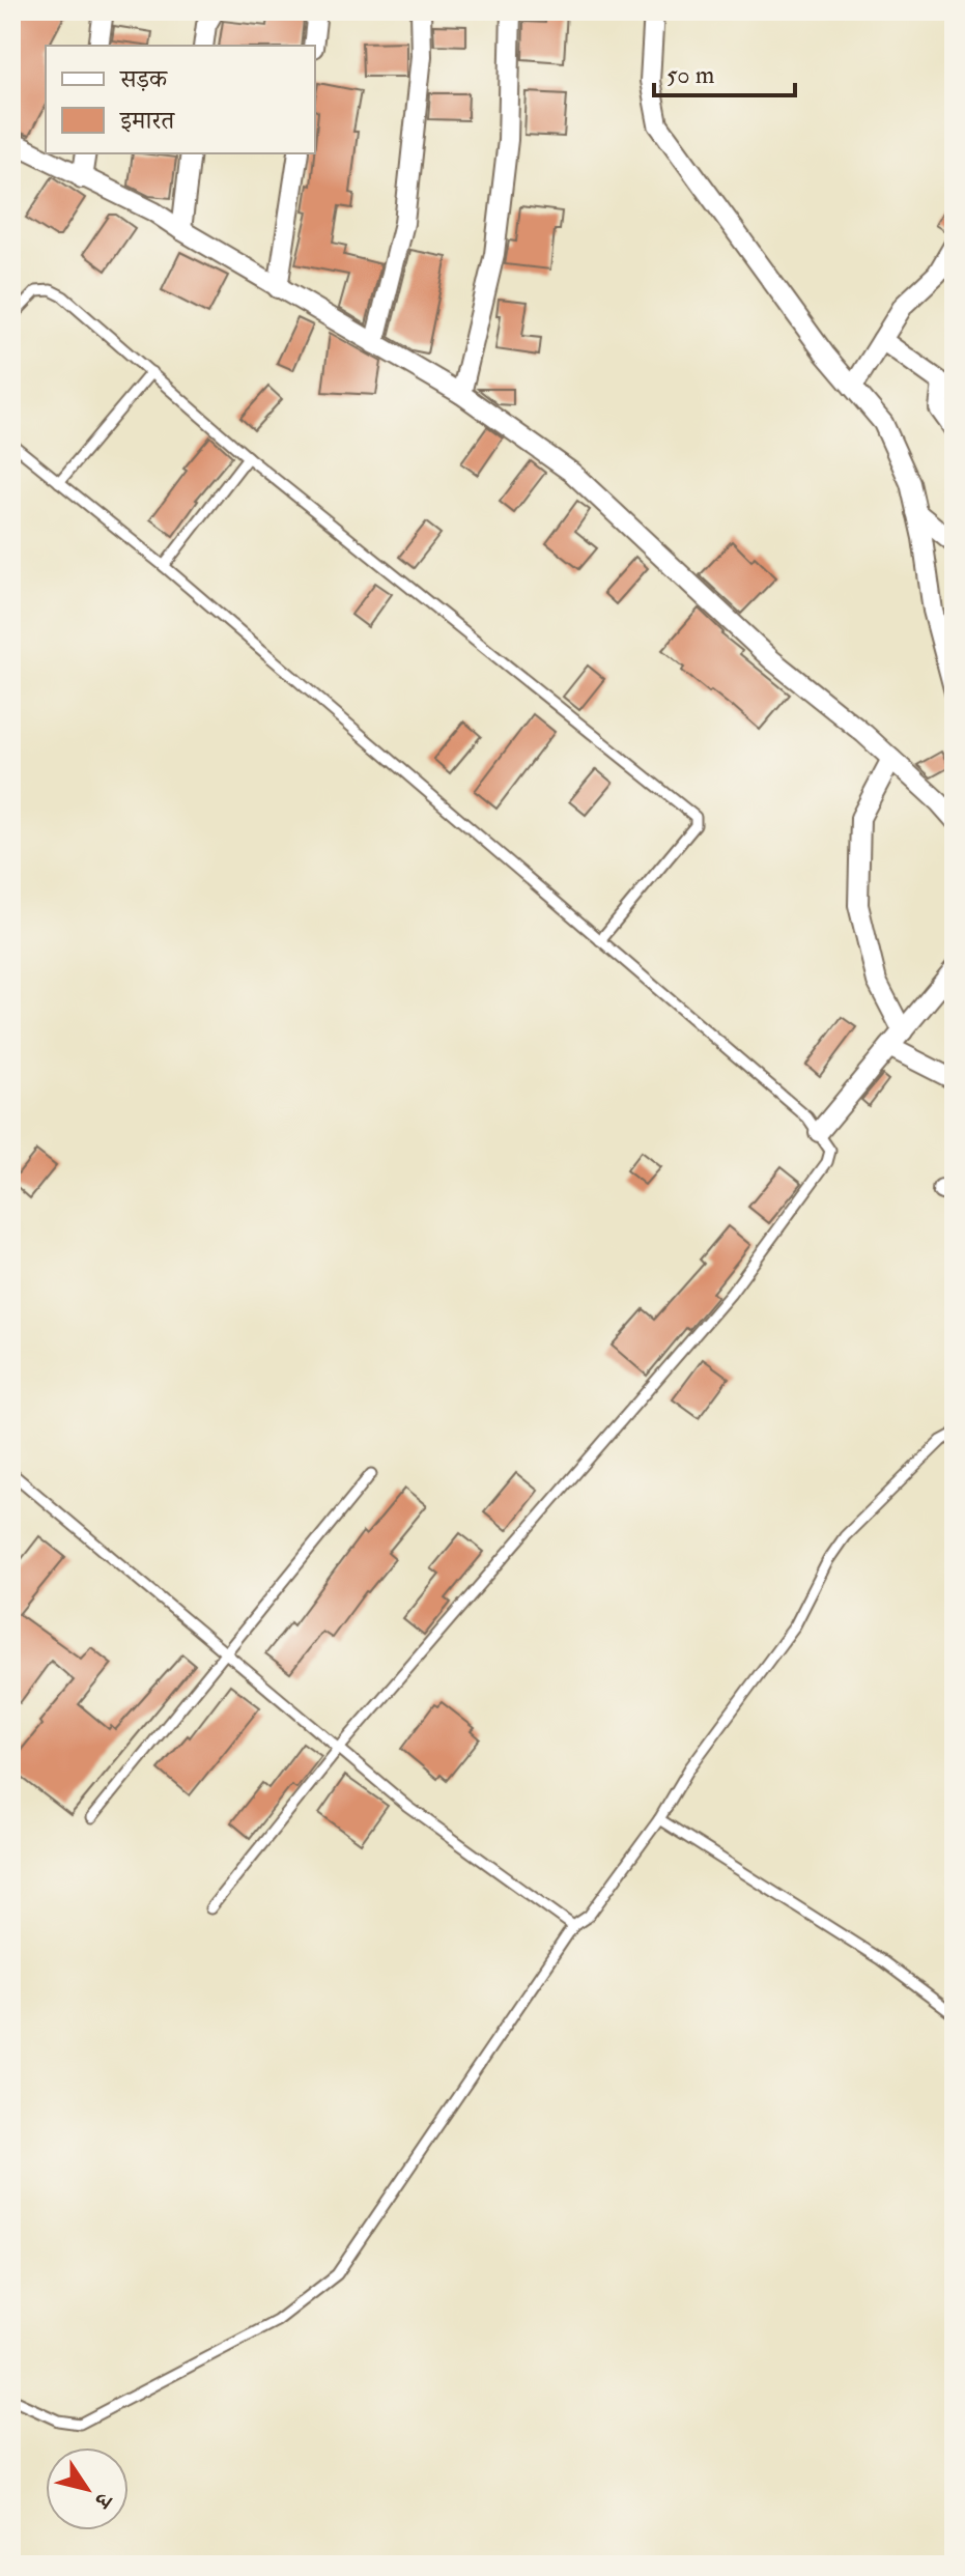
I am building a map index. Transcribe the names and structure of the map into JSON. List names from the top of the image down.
{
  "legend": ["सड़क", "इमारत"],
  "scale_bar": "50 m",
  "north": "bottom right"
}
